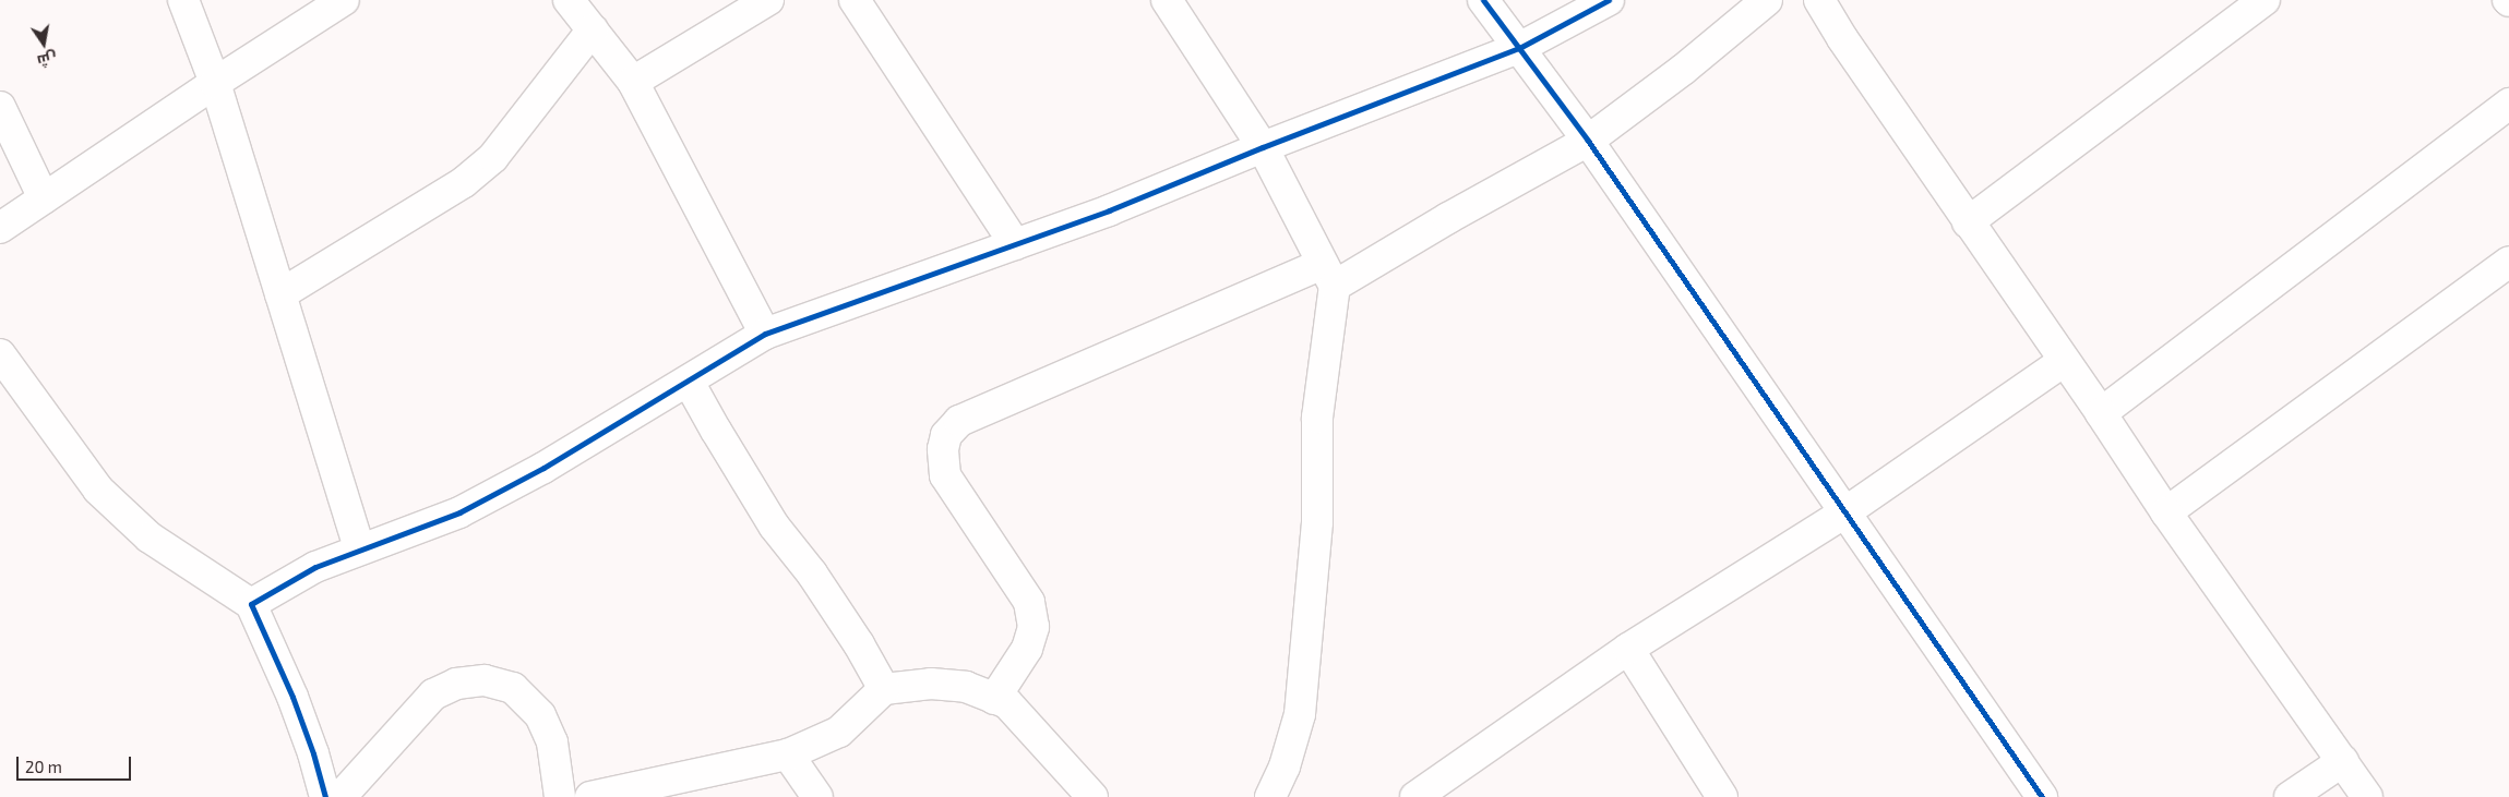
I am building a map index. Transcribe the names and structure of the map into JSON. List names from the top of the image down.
{
  "scale_bar": "20 m",
  "north": "bottom"
}
